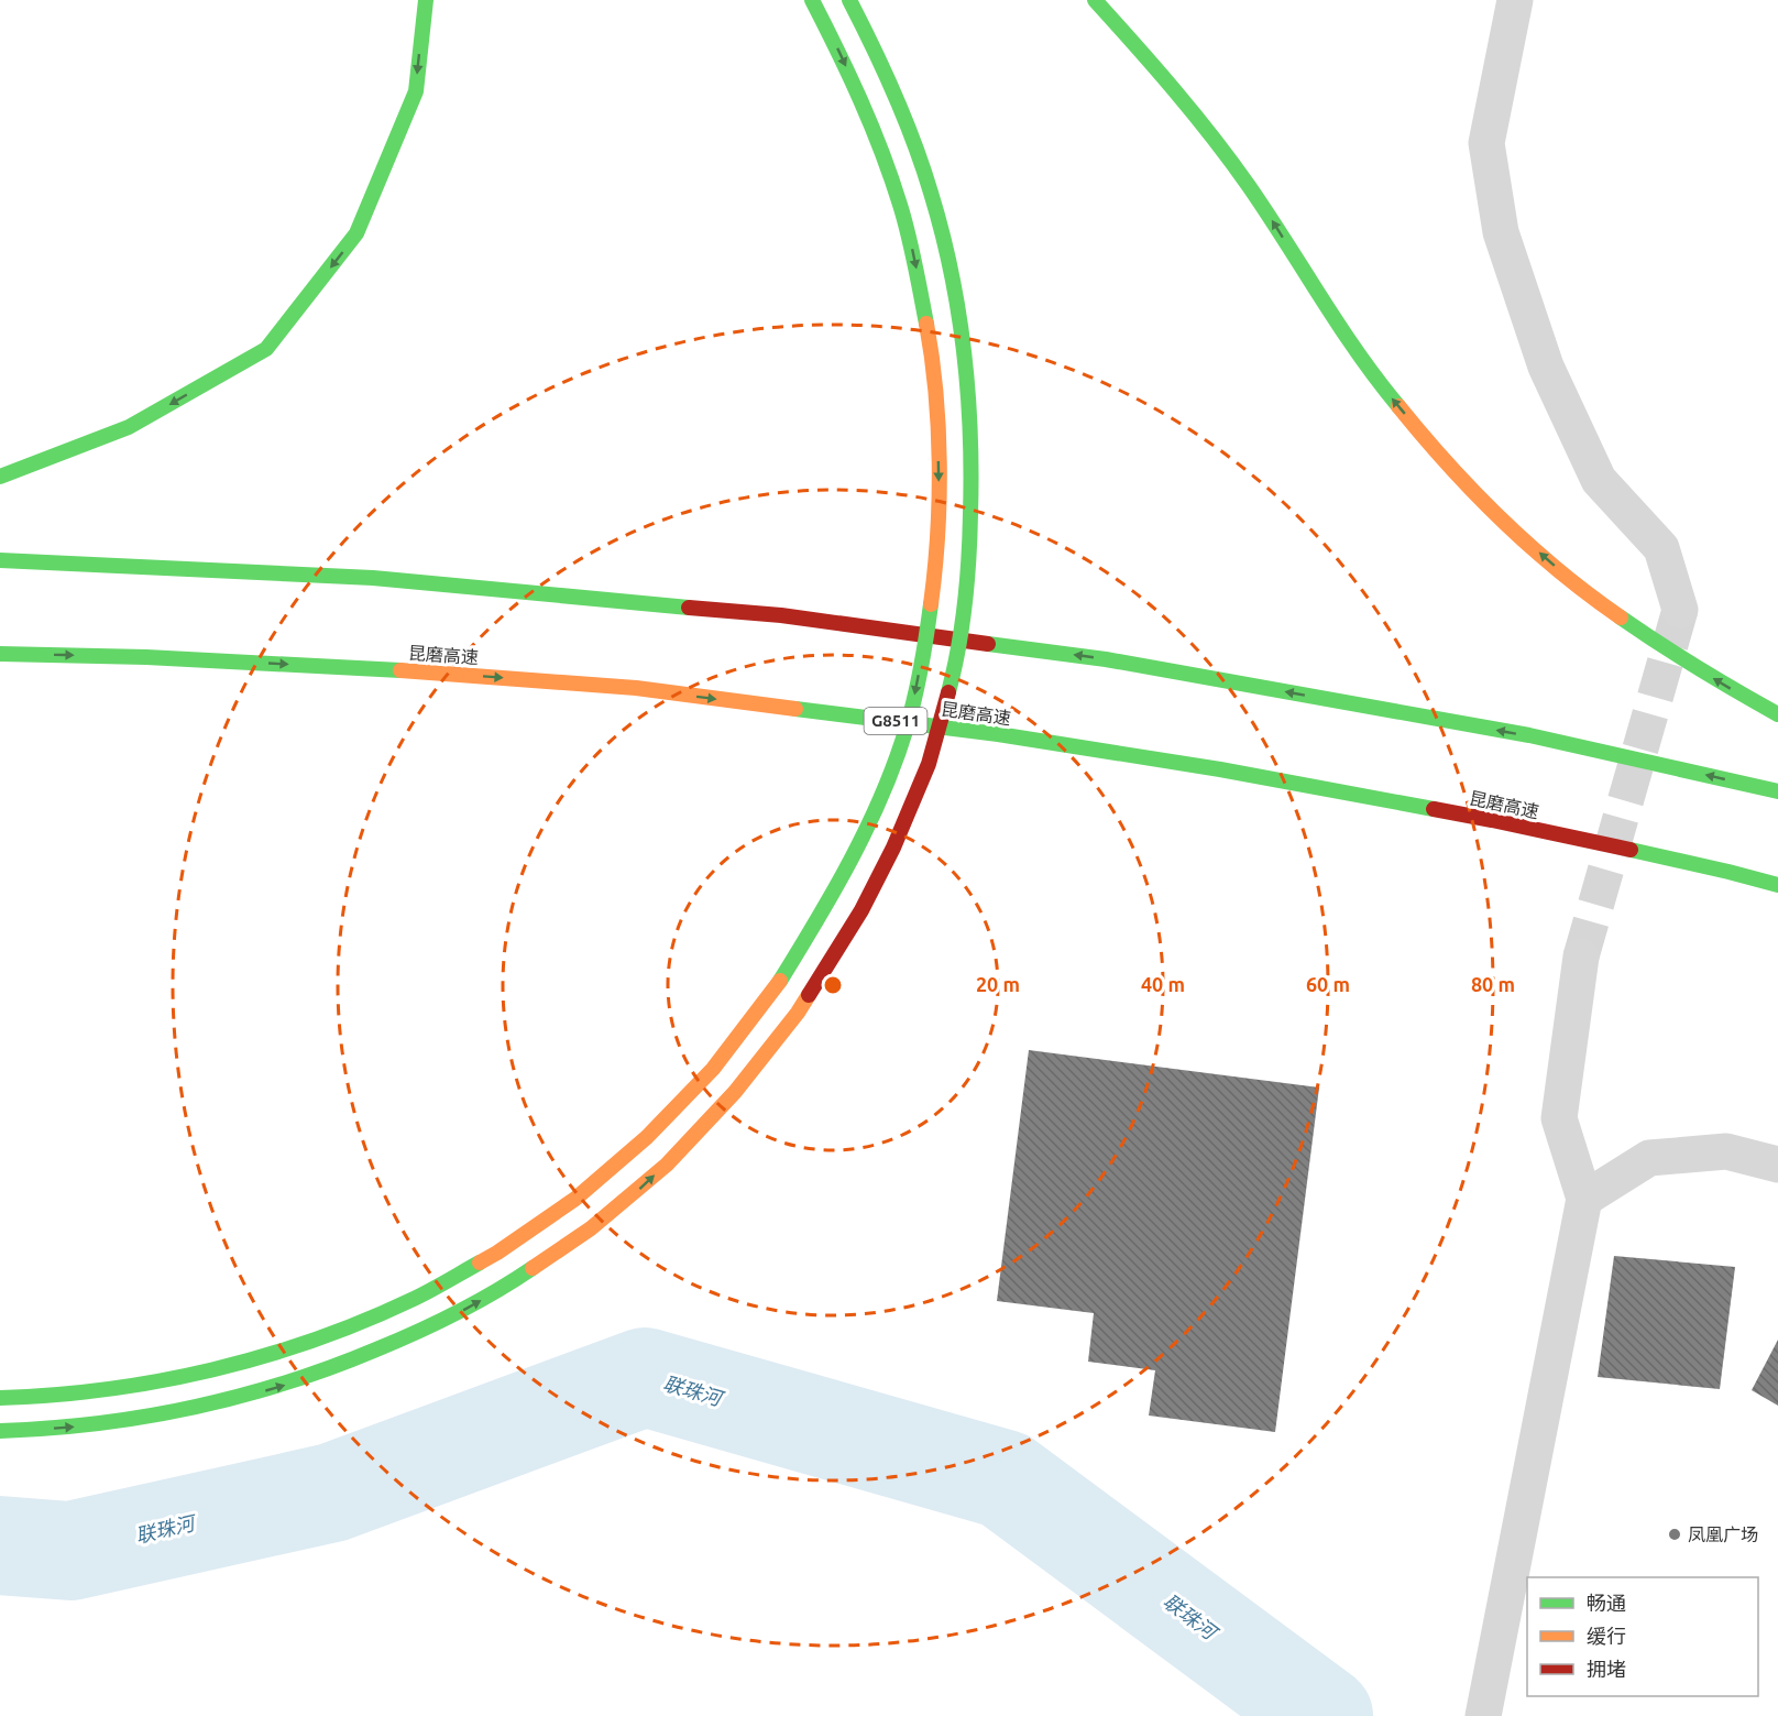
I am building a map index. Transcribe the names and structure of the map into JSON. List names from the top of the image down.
{
  "streets": {
    "highway": ["昆磨高速", "G8511"]
  },
  "water": ["联珠河"],
  "places": ["凤凰广场"],
  "legend": ["畅通", "缓行", "拥堵"],
  "rings": [
    "20 m",
    "40 m",
    "60 m",
    "80 m"
  ]
}
